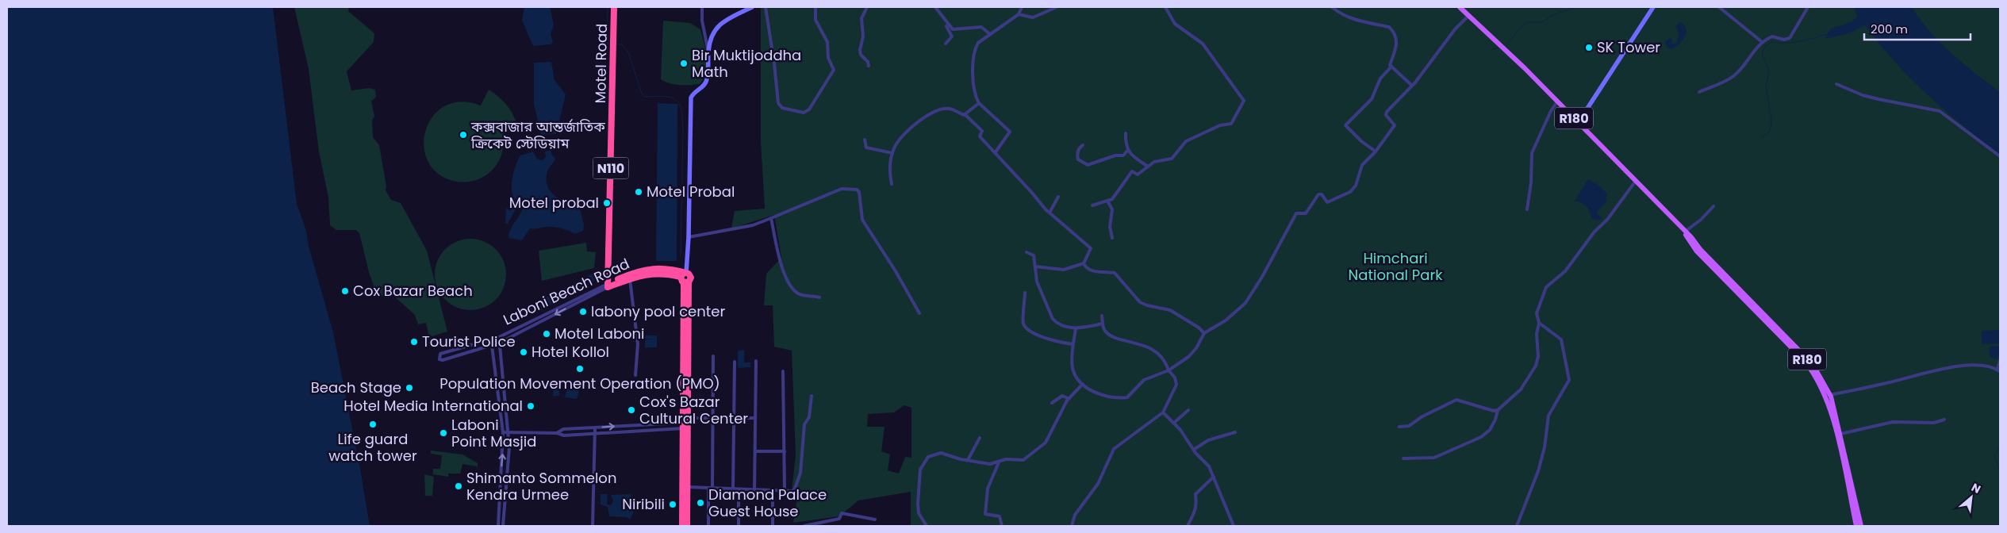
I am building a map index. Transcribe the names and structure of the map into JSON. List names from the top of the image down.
{
  "streets": {
    "highway": ["Motel Road", "N110", "Laboni Beach Road"],
    "main road": ["R180"]
  },
  "crossings": [
    ["Motel Road", "Laboni Beach Road"]
  ],
  "parks": ["Himchari National Park"],
  "places": [
    "SK Tower",
    "Bir Muktijoddha Math",
    "কক্সবাজার আন্তর্জাতিক ক্রিকেট স্টেডিয়াম",
    "Motel Probal",
    "Motel probal",
    "Cox Bazar Beach",
    "labony pool center",
    "Motel Laboni",
    "Tourist Police",
    "Hotel Kollol",
    "Population Movement Operation (PMO)",
    "Beach Stage",
    "Hotel Media International",
    "Cox's Bazar Cultural Center",
    "Life guard watch tower",
    "Laboni Point Masjid",
    "Shimanto Sommelon Kendra Urmee",
    "Diamond Palace Guest House",
    "Niribili"
  ],
  "scale_bar": "200 m",
  "north": "top right"
}
